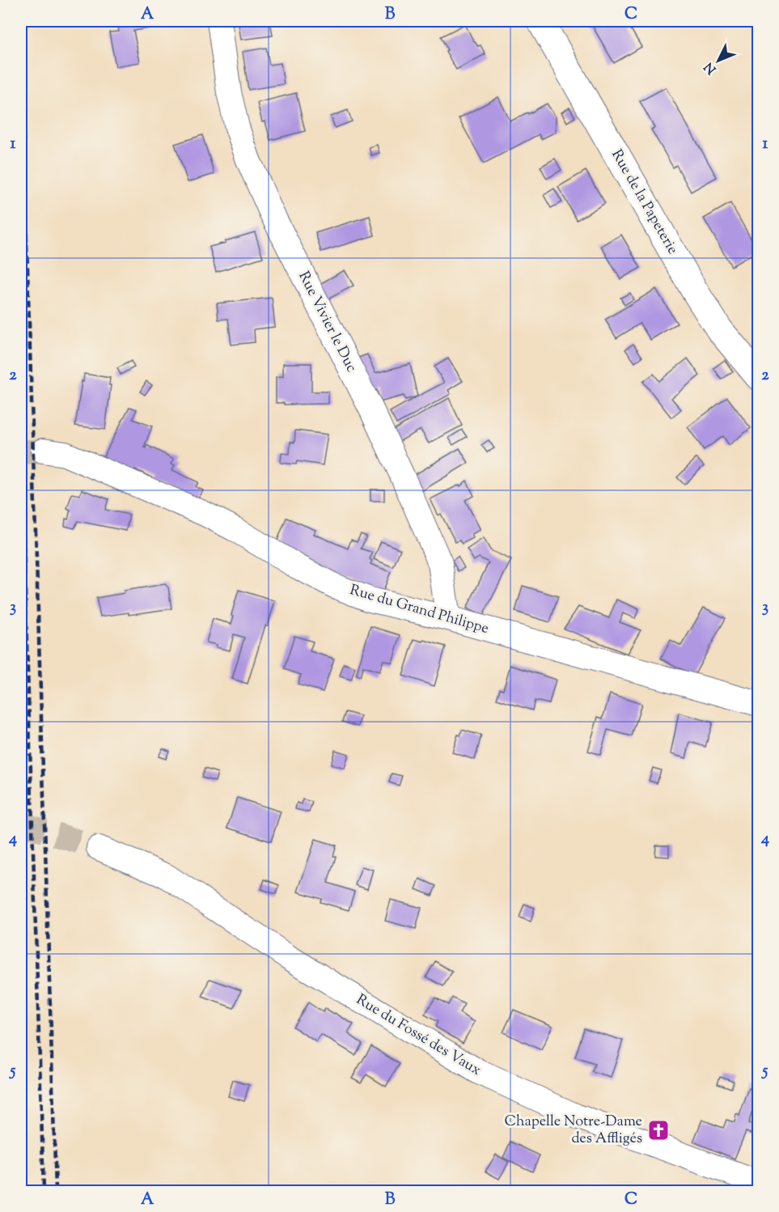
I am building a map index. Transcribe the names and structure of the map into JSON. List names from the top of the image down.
{
  "streets": {
    "street": [
      "Rue de la Papeterie",
      "Rue Vivier le Duc",
      "Rue du Grand Philippe",
      "Rue du Fossé des Vaux"
    ]
  },
  "crossings": [
    ["Rue Vivier le Duc", "Rue du Grand Philippe"]
  ],
  "places": {
    "church": ["Chapelle Notre-Dame des Affligés"]
  },
  "north": "bottom left",
  "grid": {
    "columns": ["A", "B", "C"],
    "rows": [
      "1",
      "2",
      "3",
      "4",
      "5"
    ]
  }
}
